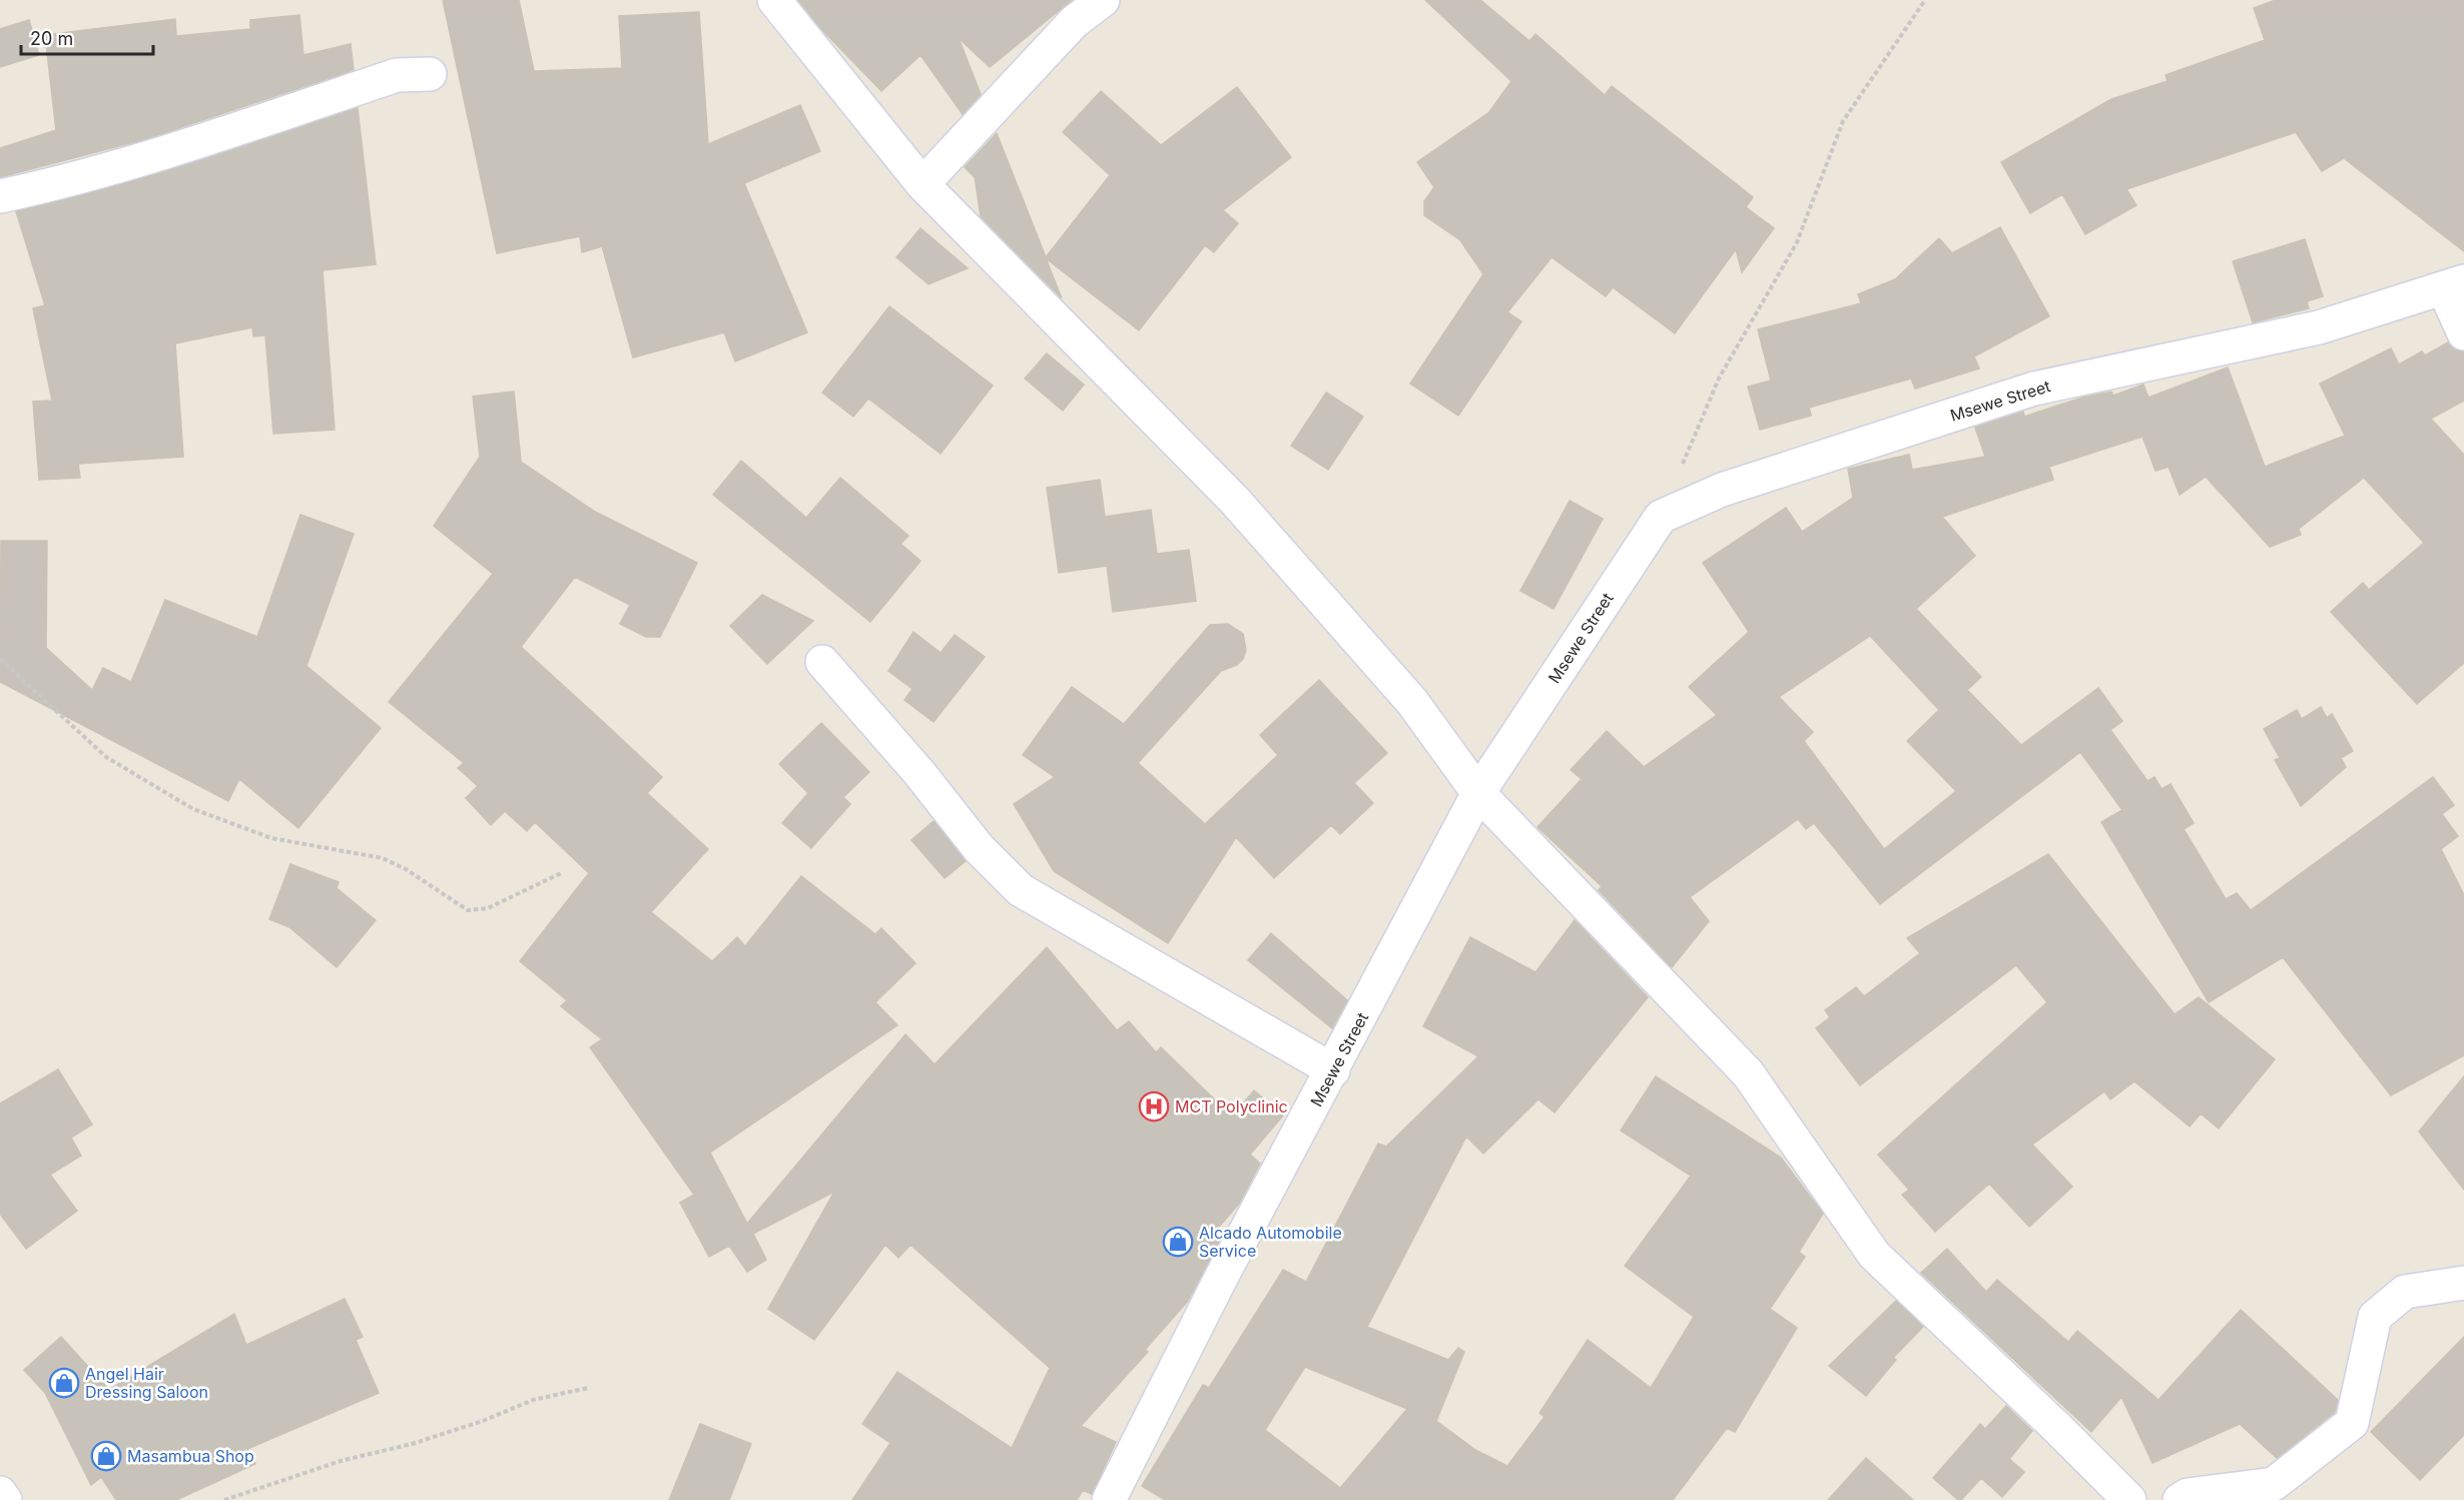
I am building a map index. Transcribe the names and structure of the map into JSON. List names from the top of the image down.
{
  "streets": {
    "street": ["Msewe Street"]
  },
  "places": {
    "hospital": ["MCT Polyclinic"],
    "shop": ["Alcado Automobile Service", "Angel Hair Dressing Saloon", "Masambua Shop"]
  },
  "scale_bar": "20 m"
}
